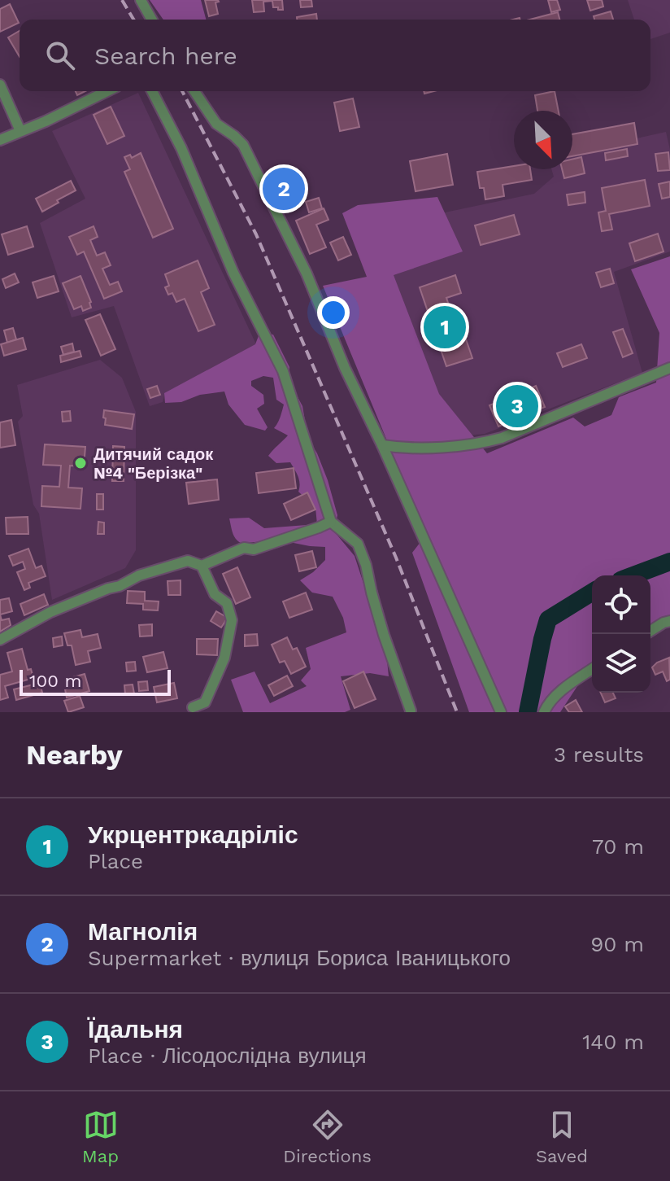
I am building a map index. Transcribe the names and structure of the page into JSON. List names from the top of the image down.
{
  "places": ["Дитячий садок №4 \"Берізка\""],
  "scale_bar": "100 m",
  "north": "bottom right",
  "page": {
    "search": "Search here",
    "pins": ["2", "1", "3"],
    "scale": "100 m",
    "heading": ["Nearby", "3 results"],
    "list": [
      {
        "mark": "1",
        "name": "Укрцентркадріліс",
        "note": "Place",
        "value": "70 m"
      },
      {
        "mark": "2",
        "name": "Магнолія",
        "note": "Supermarket · вулиця Бориса Іваницького",
        "value": "90 m"
      },
      {
        "mark": "3",
        "name": "Їдальня",
        "note": "Place · Лісодослідна вулиця",
        "value": "140 m"
      }
    ],
    "nav": ["Map", "Directions", "Saved"]
  }
}
